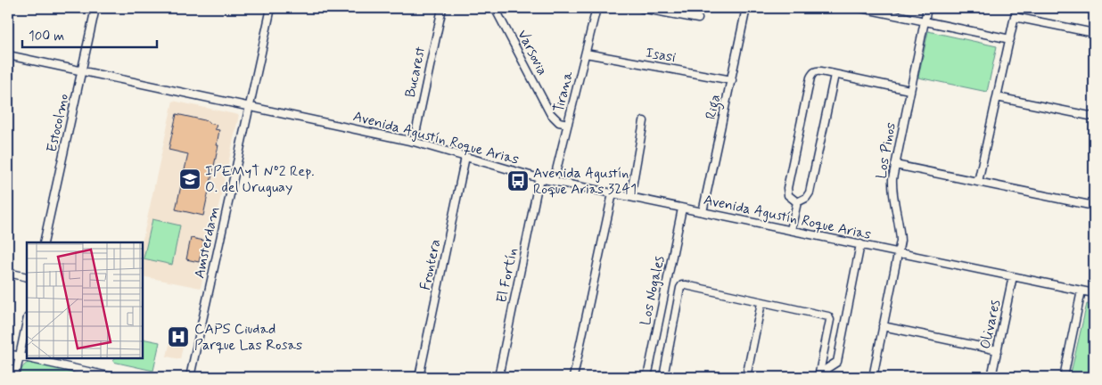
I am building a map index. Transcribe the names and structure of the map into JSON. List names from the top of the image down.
{
  "streets": {
    "street": [
      "Varsovia",
      "Isasi",
      "Bucarest",
      "Tirana",
      "Riga",
      "Estocolmo",
      "Avenida Agustín Roque Arias",
      "Los Pinos",
      "Amsterdam",
      "Frontera",
      "El Fortín",
      "Los Nogales",
      "Olivares"
    ]
  },
  "crossings": [
    ["Varsovia", "Tirana"],
    ["Isasi", "Tirana"],
    ["Isasi", "Riga"],
    ["Bucarest", "Avenida Agustín Roque Arias"],
    ["Tirana", "Avenida Agustín Roque Arias"],
    ["Riga", "Avenida Agustín Roque Arias"],
    ["Estocolmo", "Avenida Agustín Roque Arias"],
    ["Avenida Agustín Roque Arias", "Los Pinos"],
    ["Avenida Agustín Roque Arias", "Amsterdam"],
    ["Avenida Agustín Roque Arias", "Frontera"],
    ["Avenida Agustín Roque Arias", "El Fortín"],
    ["Avenida Agustín Roque Arias", "Los Nogales"],
    ["Avenida Agustín Roque Arias", "Olivares"]
  ],
  "places": {
    "school or university": ["IPEMyT Nº2 Rep. O. del Uruguay"],
    "bus stop": ["Avenida Agustín Roque Arias 3241"],
    "hospital": ["CAPS Ciudad Parque Las Rosas"]
  },
  "scale_bar": "100 m"
}
